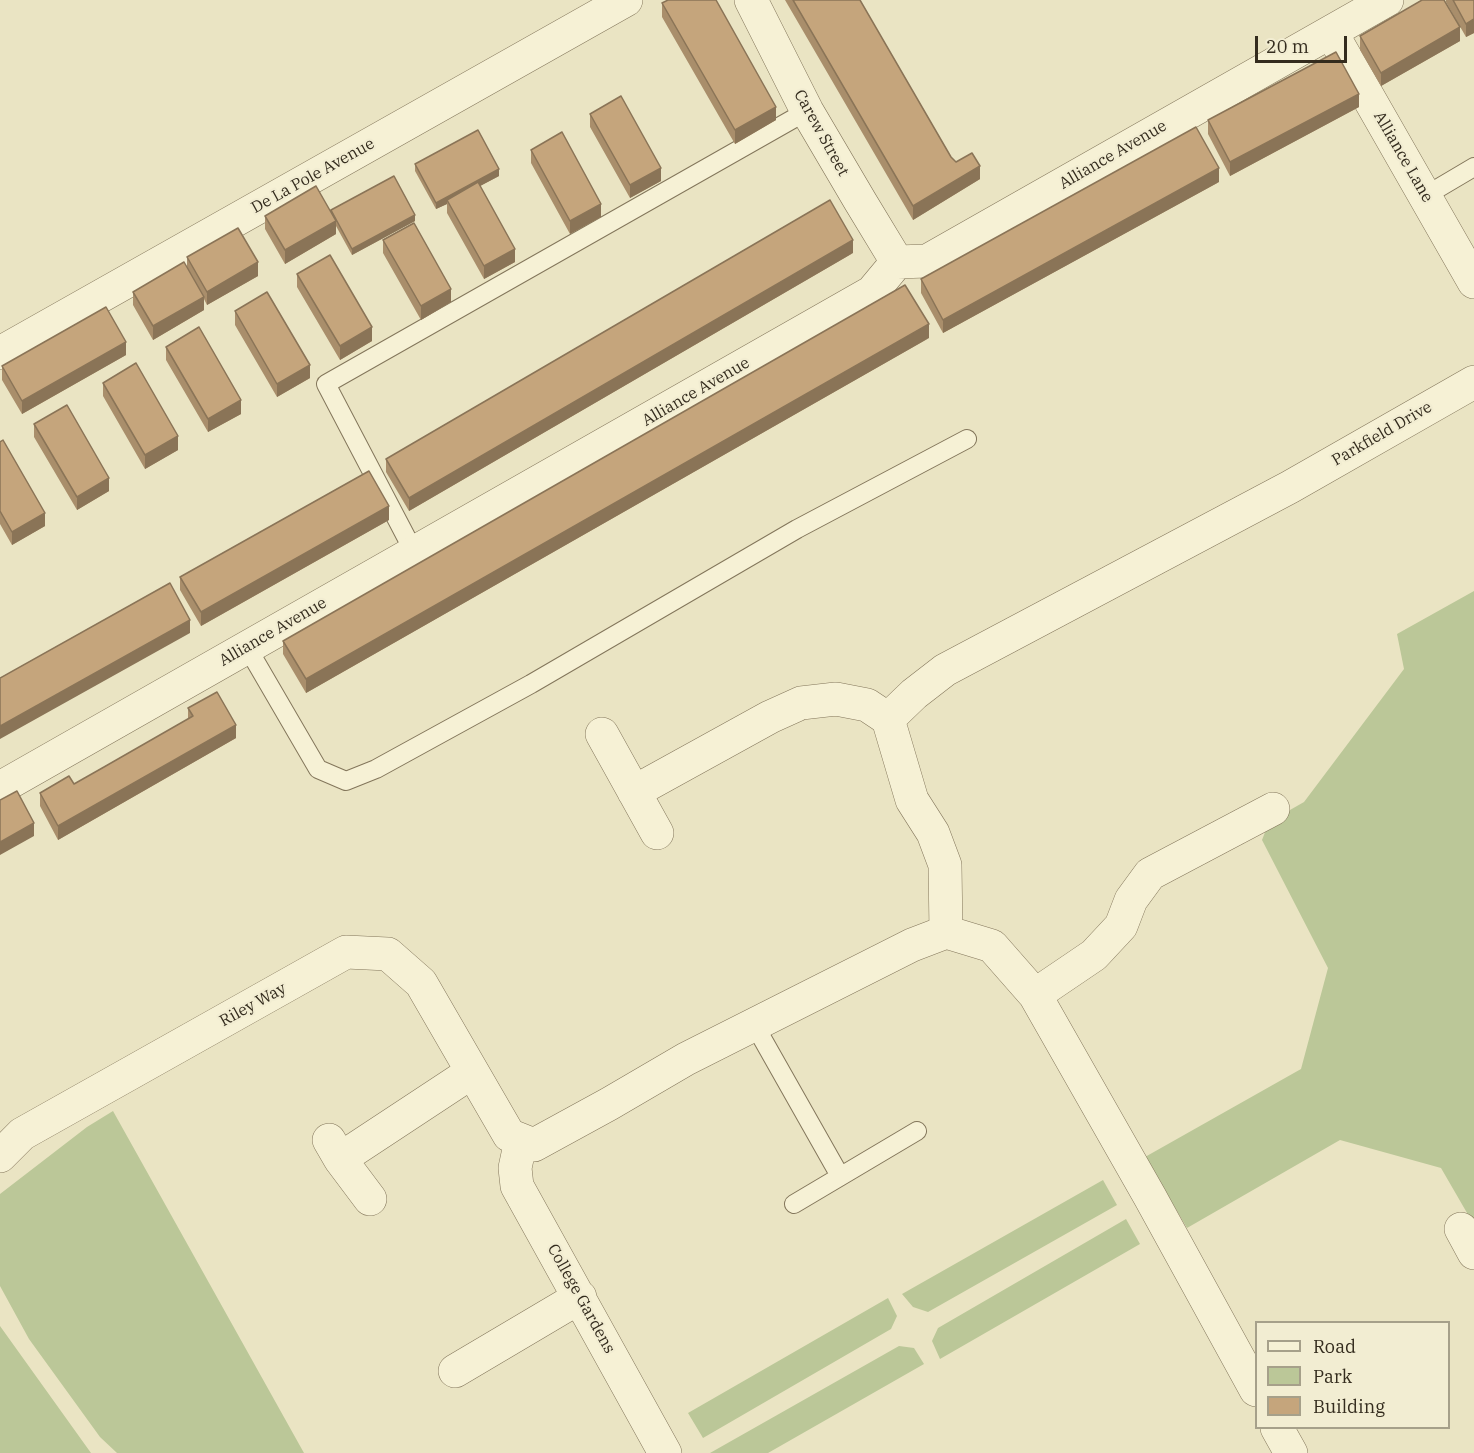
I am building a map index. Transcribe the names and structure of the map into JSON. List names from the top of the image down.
{
  "streets": {
    "street": [
      "Carew Street",
      "Alliance Avenue",
      "Alliance Lane",
      "De La Pole Avenue",
      "Parkfield Drive",
      "Riley Way",
      "College Gardens"
    ]
  },
  "crossings": [
    ["Carew Street", "Alliance Avenue"],
    ["Alliance Avenue", "Alliance Lane"],
    ["Riley Way", "College Gardens"]
  ],
  "legend": ["Road", "Park", "Building"],
  "scale_bar": "20 m"
}
